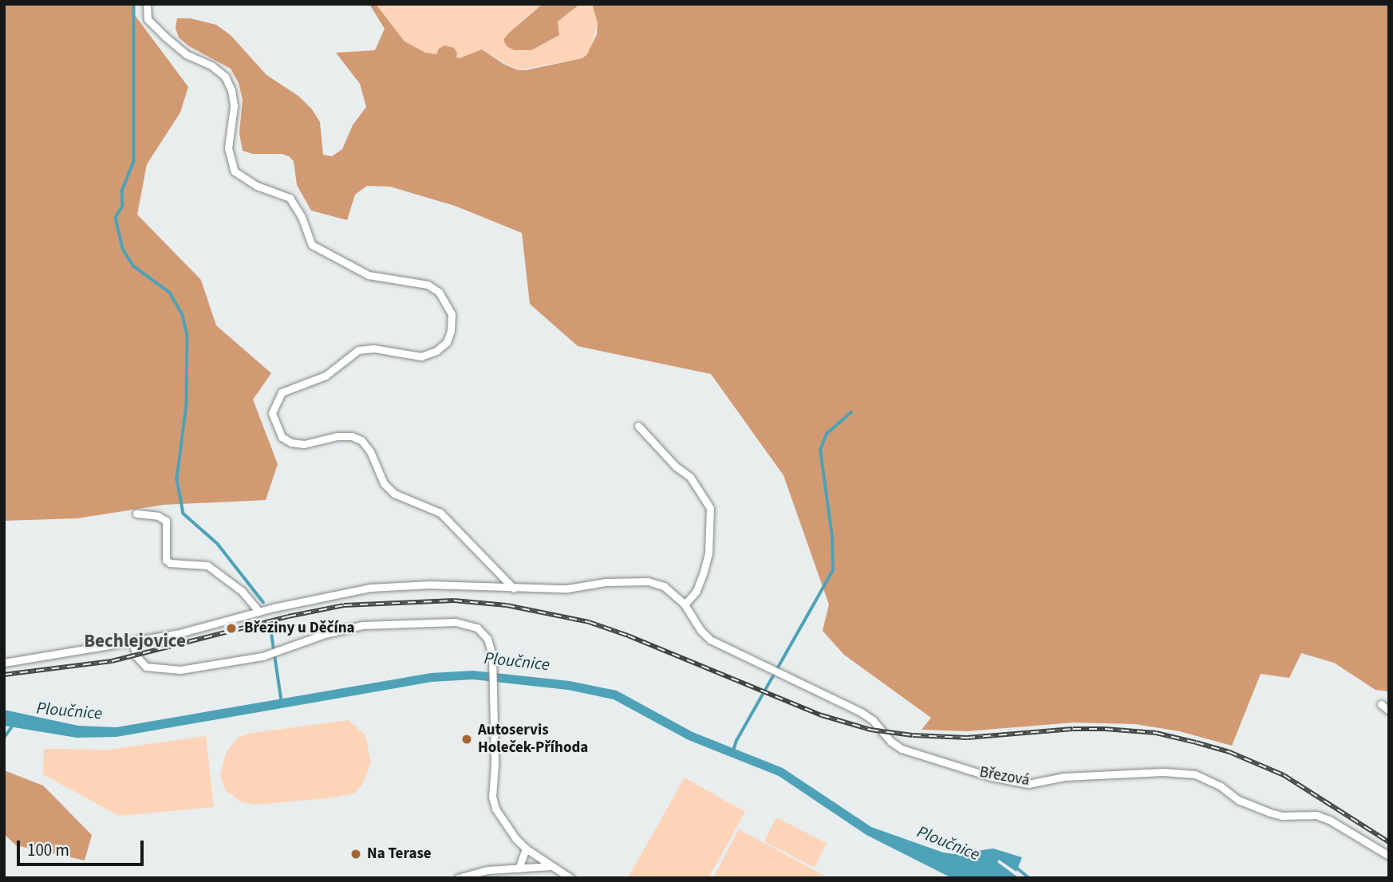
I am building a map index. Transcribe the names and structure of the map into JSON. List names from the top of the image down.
{
  "streets": {
    "street": ["Březová"]
  },
  "districts": ["Bechlejovice"],
  "water": ["Ploučnice"],
  "places": ["Březiny u Děčína", "Autoservis Holeček-Příhoda", "Na Terase"],
  "scale_bar": "100 m"
}
